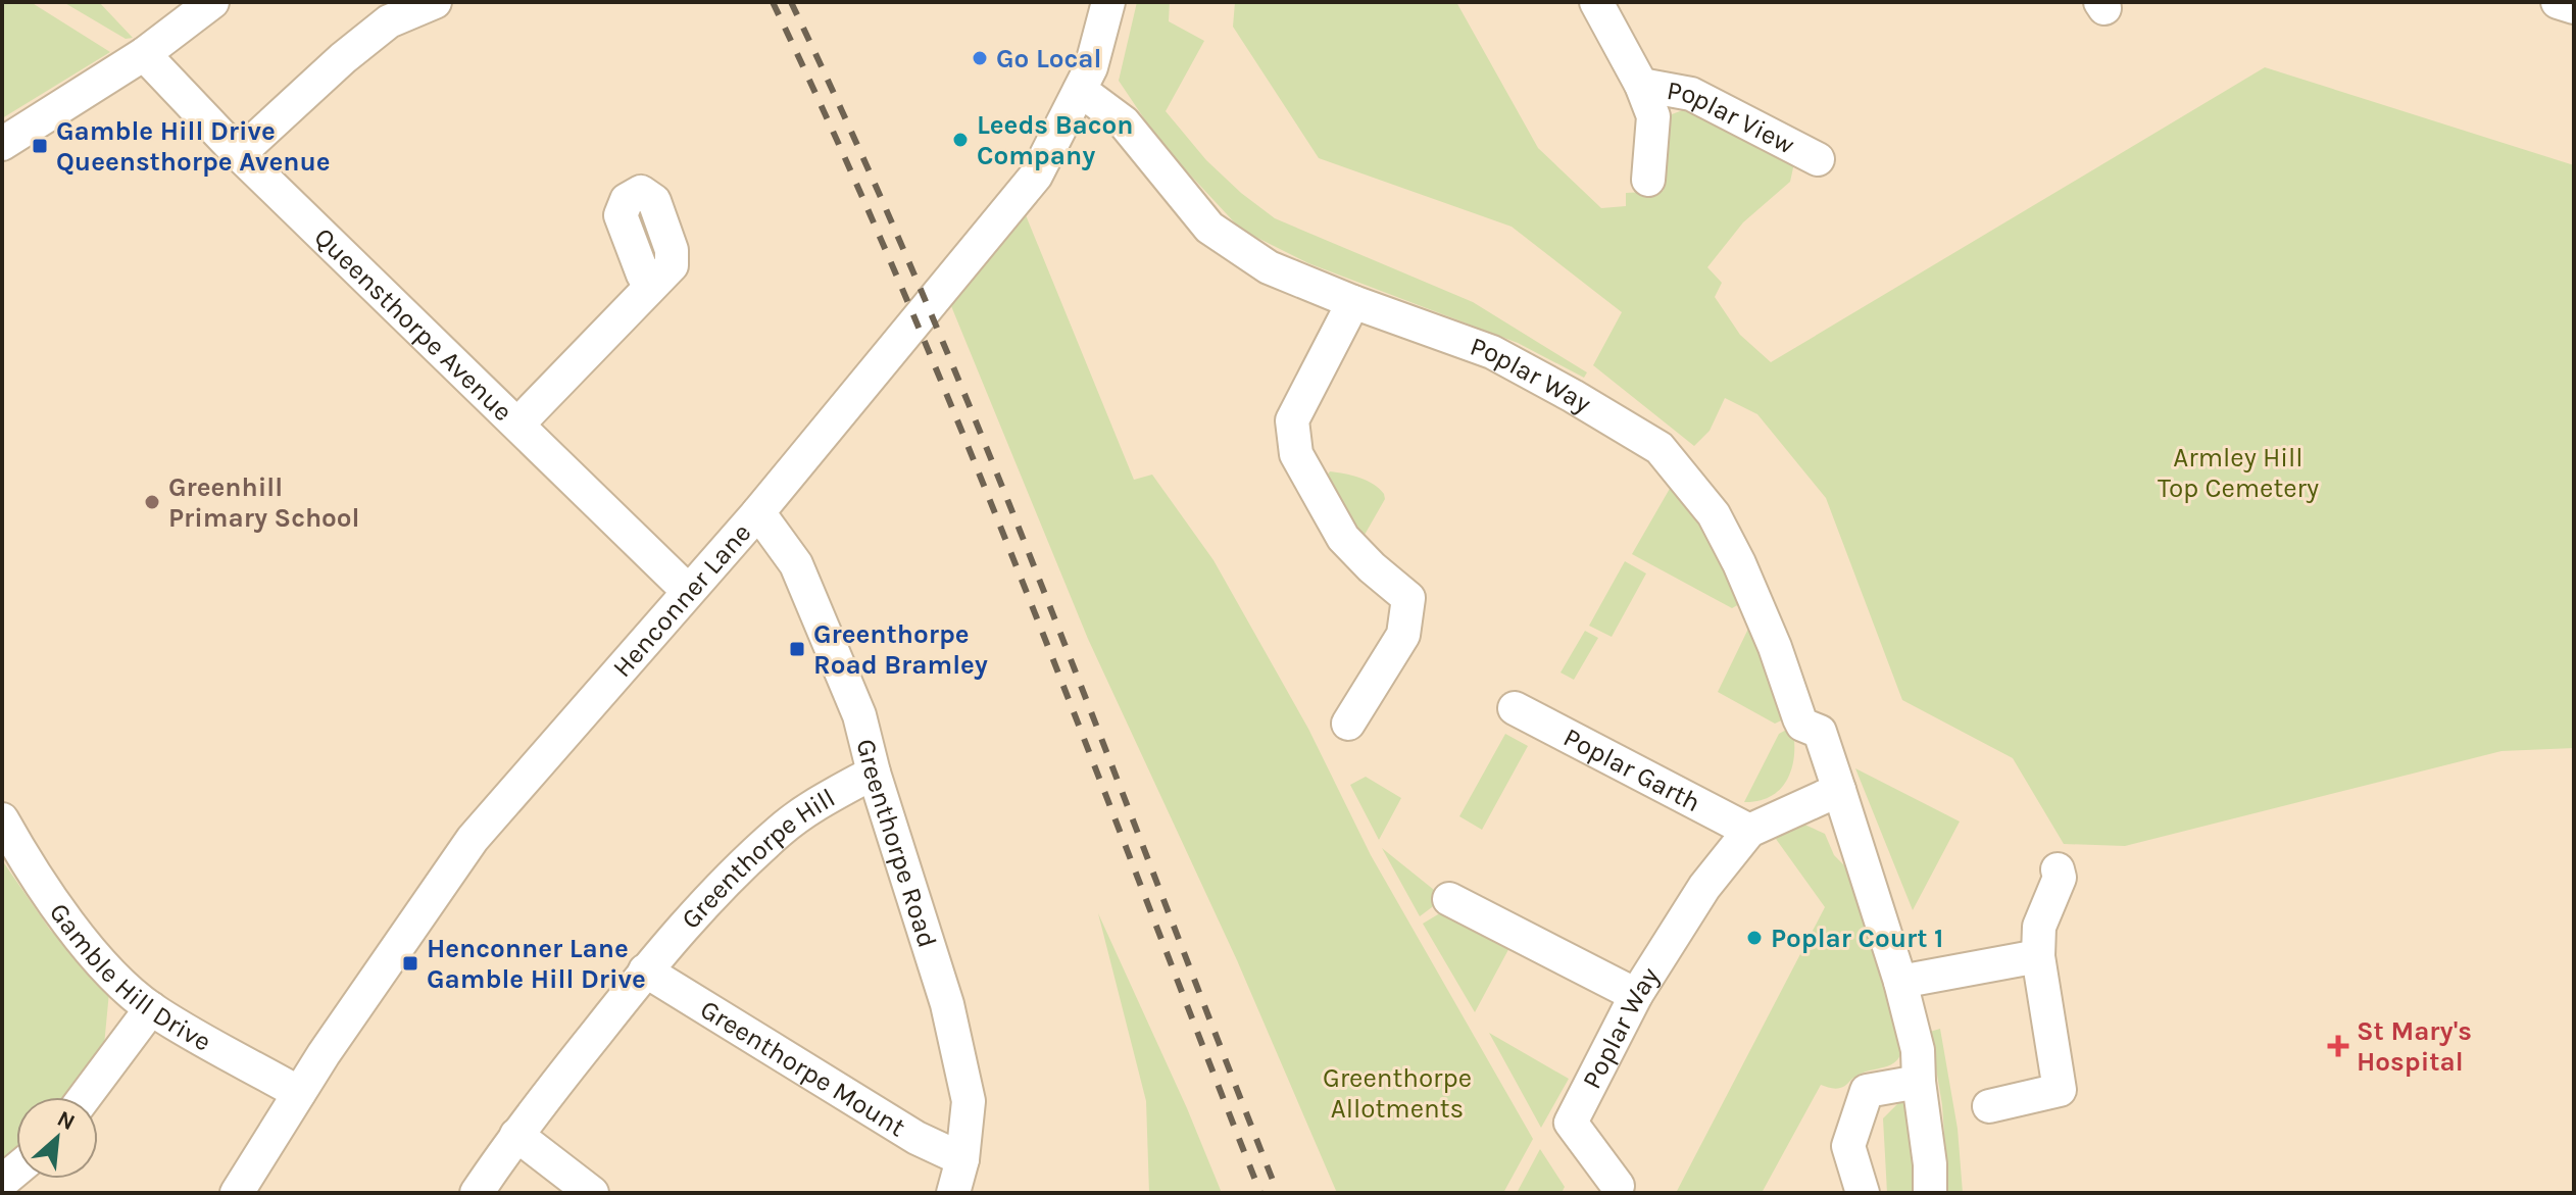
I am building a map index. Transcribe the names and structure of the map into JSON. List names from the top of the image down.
{
  "streets": {
    "street": [
      "Poplar View",
      "Queensthorpe Avenue",
      "Poplar Way",
      "Henconner Lane",
      "Poplar Garth",
      "Greenthorpe Road",
      "Greenthorpe Hill",
      "Gamble Hill Drive",
      "Greenthorpe Mount"
    ]
  },
  "crossings": [
    ["Queensthorpe Avenue", "Henconner Lane"],
    ["Poplar Way", "Henconner Lane"],
    ["Poplar Way", "Poplar Garth"],
    ["Henconner Lane", "Greenthorpe Road"],
    ["Henconner Lane", "Gamble Hill Drive"],
    ["Greenthorpe Road", "Greenthorpe Hill"],
    ["Greenthorpe Road", "Greenthorpe Mount"],
    ["Greenthorpe Hill", "Greenthorpe Mount"]
  ],
  "parks": ["Armley Hill Top Cemetery", "Greenthorpe Allotments"],
  "places": {
    "other": [
      "Go Local",
      "Leeds Bacon Company",
      "Greenhill Primary School",
      "Poplar Court 1"
    ],
    "transit": ["Gamble Hill Drive Queensthorpe Avenue", "Greenthorpe Road Bramley", "Henconner Lane Gamble Hill Drive"],
    "health": ["St Mary's Hospital"]
  },
  "north": "top right"
}
